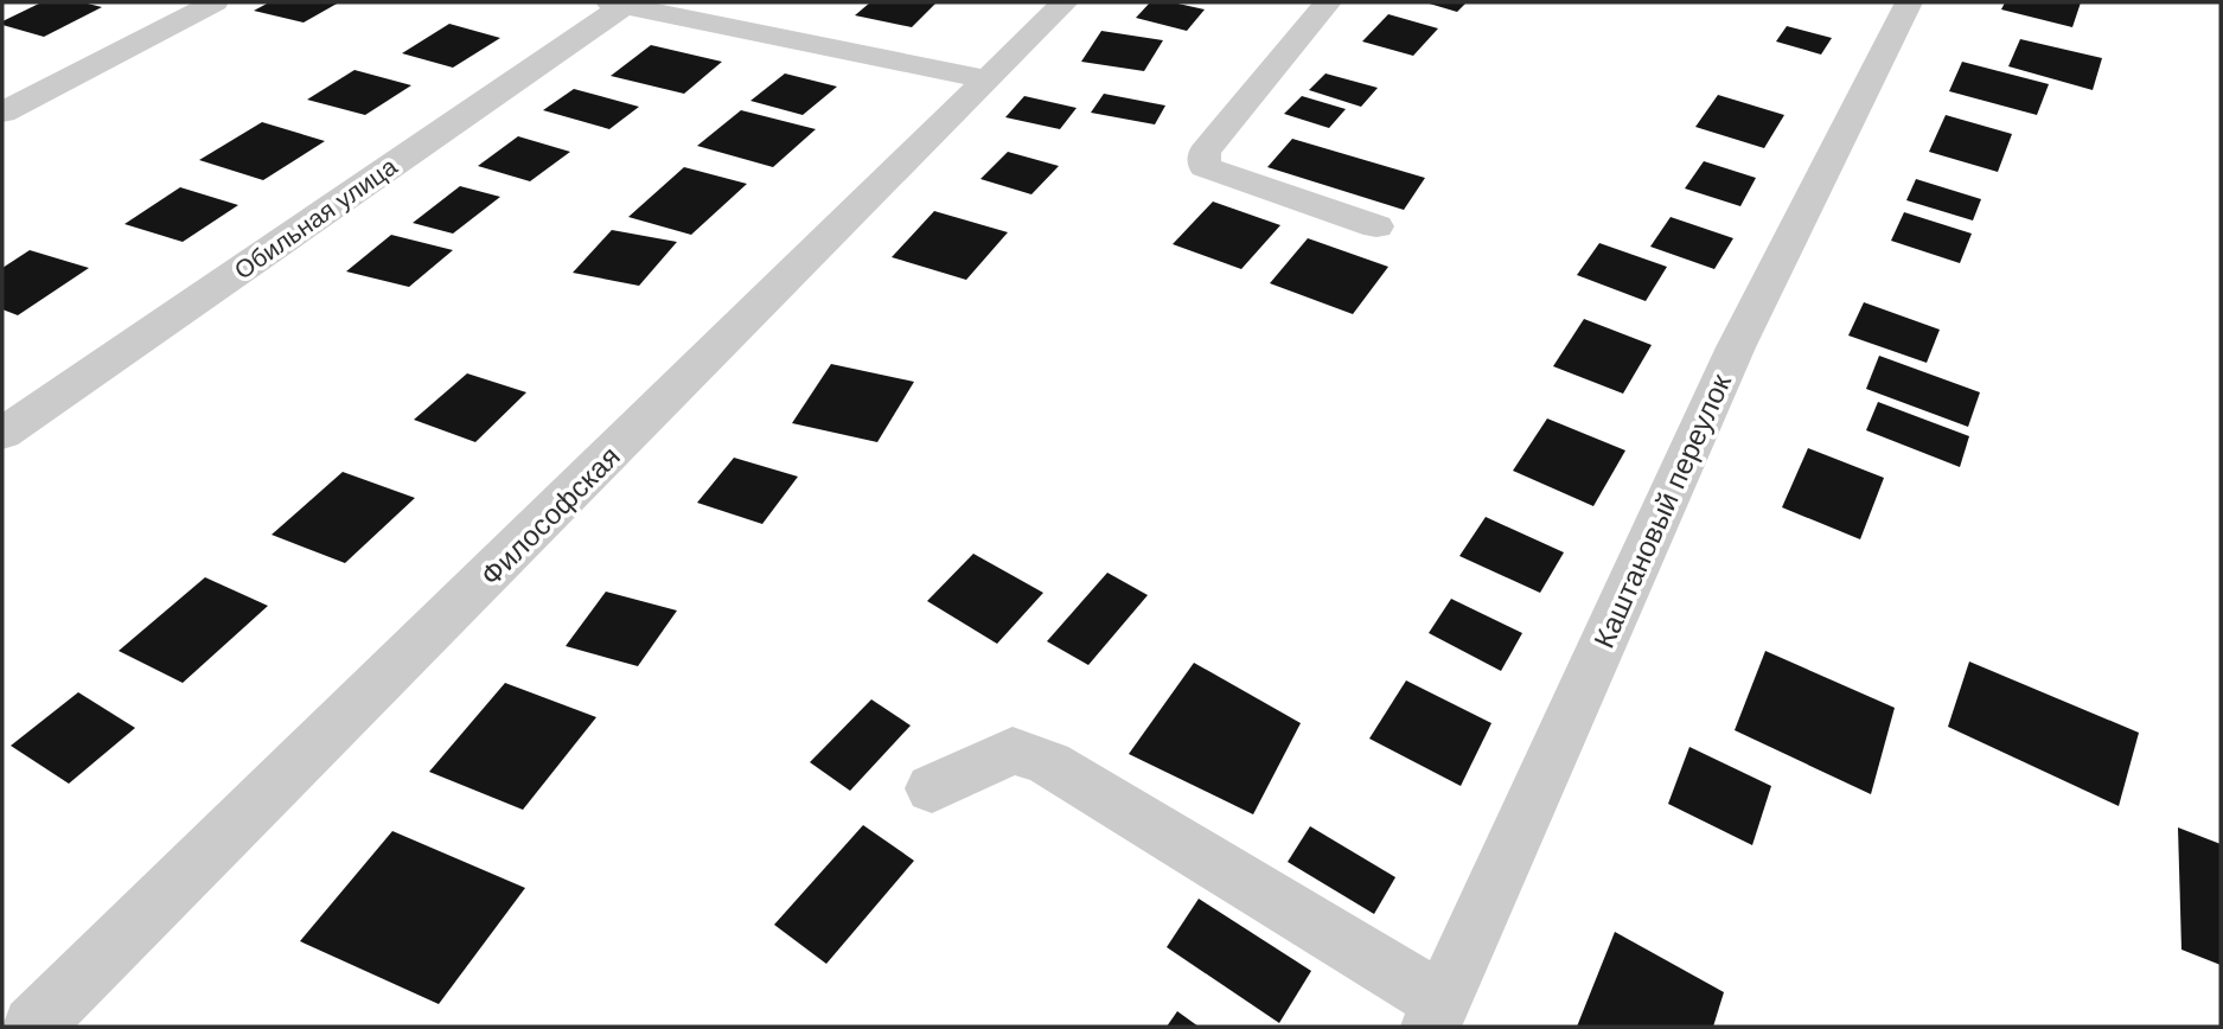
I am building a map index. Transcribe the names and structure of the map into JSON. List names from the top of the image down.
{
  "streets": {
    "street": ["Обильная улица", "Каштановый переулок", "Философская"]
  }
}
